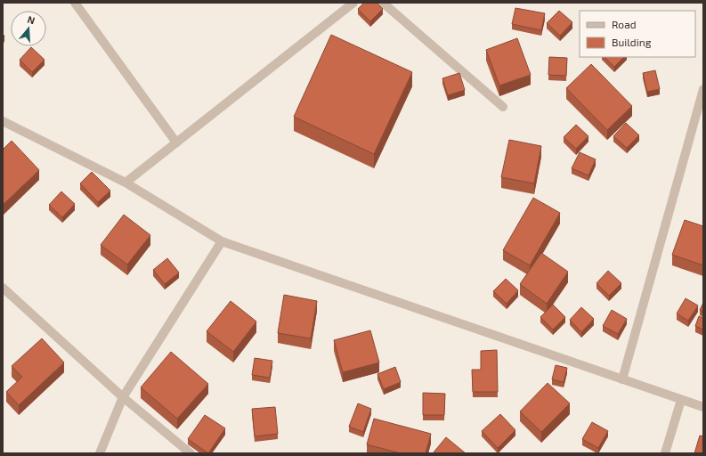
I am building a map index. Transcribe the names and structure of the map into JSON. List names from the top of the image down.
{
  "legend": ["Road", "Building"],
  "north": "top"
}
